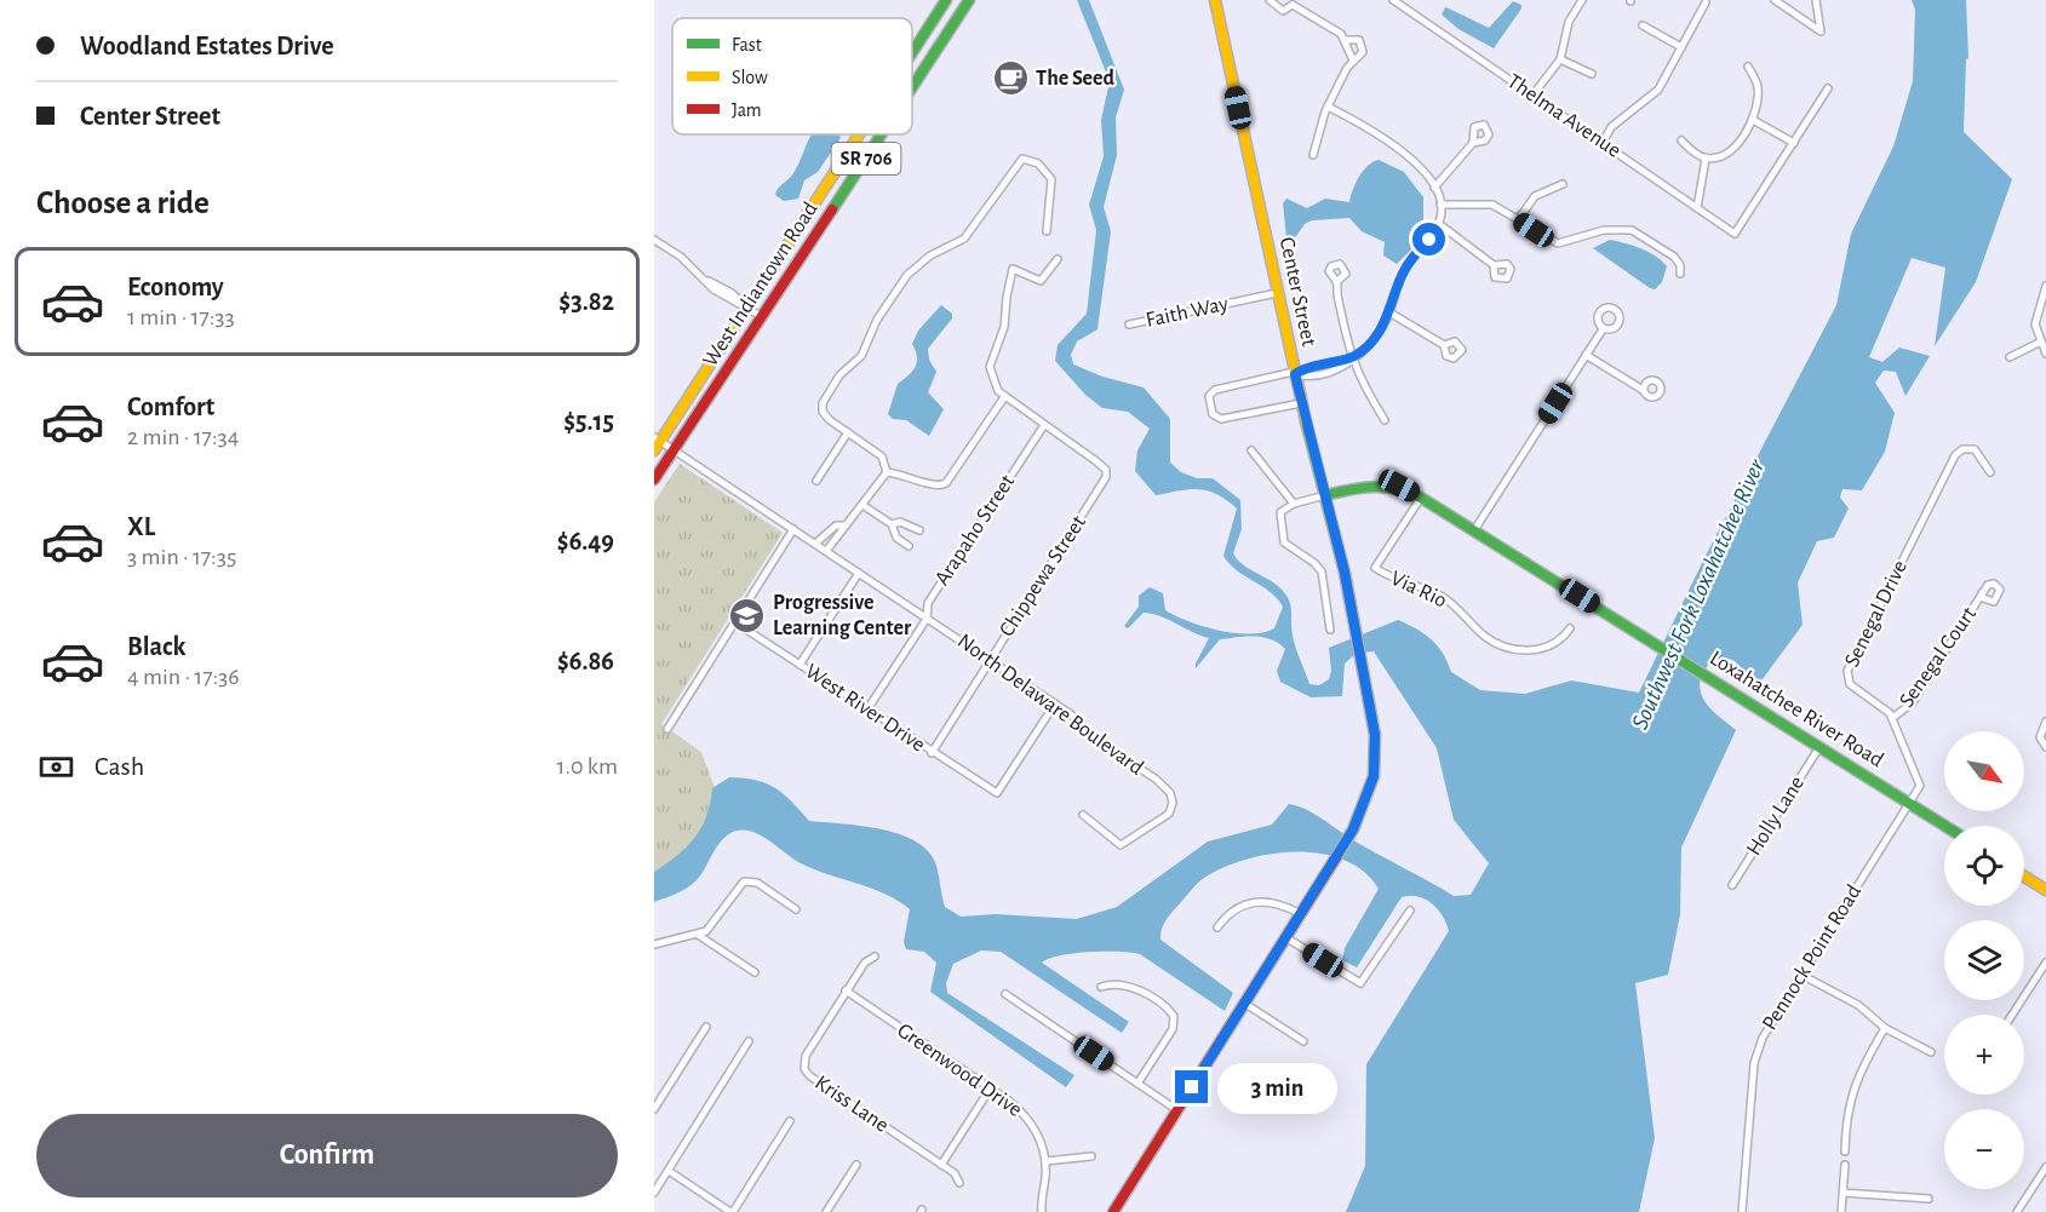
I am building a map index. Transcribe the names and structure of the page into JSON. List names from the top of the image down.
{
  "streets": {
    "street": [
      "Thelma Avenue",
      "SR 706",
      "West Indiantown Road",
      "Center Street",
      "Faith Way",
      "Arapaho Street",
      "Chippewa Street",
      "Via Rio",
      "Senegal Drive",
      "Senegal Court",
      "North Delaware Boulevard",
      "West River Drive",
      "Loxahatchee River Road",
      "Holly Lane",
      "Pennock Point Road",
      "Greenwood Drive",
      "Kriss Lane"
    ]
  },
  "crossings": [
    ["West Indiantown Road", "North Delaware Boulevard"],
    ["Center Street", "Faith Way"],
    ["Center Street", "Loxahatchee River Road"],
    ["Arapaho Street", "Chippewa Street"],
    ["Arapaho Street", "North Delaware Boulevard"],
    ["Arapaho Street", "West River Drive"],
    ["Chippewa Street", "North Delaware Boulevard"],
    ["Chippewa Street", "West River Drive"],
    ["Via Rio", "Loxahatchee River Road"],
    ["Senegal Drive", "Senegal Court"],
    ["Senegal Drive", "Loxahatchee River Road"],
    ["Senegal Drive", "Pennock Point Road"],
    ["North Delaware Boulevard", "West River Drive"],
    ["Loxahatchee River Road", "Holly Lane"],
    ["Loxahatchee River Road", "Pennock Point Road"],
    ["Greenwood Drive", "Kriss Lane"]
  ],
  "water": ["Southwest Fork Loxahatchee River"],
  "places": {
    "cafe": ["The Seed"],
    "school or university": ["Progressive Learning Center"]
  },
  "legend": ["Fast", "Slow", "Jam"],
  "north": "bottom right",
  "page": {
    "banner": ["Woodland Estates Drive", "Center Street"],
    "heading": "Choose a ride",
    "list": [
      {
        "name": "Economy",
        "note": "1 min · 17:33",
        "value": "$3.82"
      },
      {
        "name": "Comfort",
        "note": "2 min · 17:34",
        "value": "$5.15"
      },
      {
        "name": "XL",
        "note": "3 min · 17:35",
        "value": "$6.49"
      },
      {
        "name": "Black",
        "note": "4 min · 17:36",
        "value": "$6.86"
      }
    ],
    "pay": ["Cash", "1.0 km"],
    "map_buttons": ["+", "−"],
    "bubble": "3 min",
    "buttons": "Confirm"
  }
}
